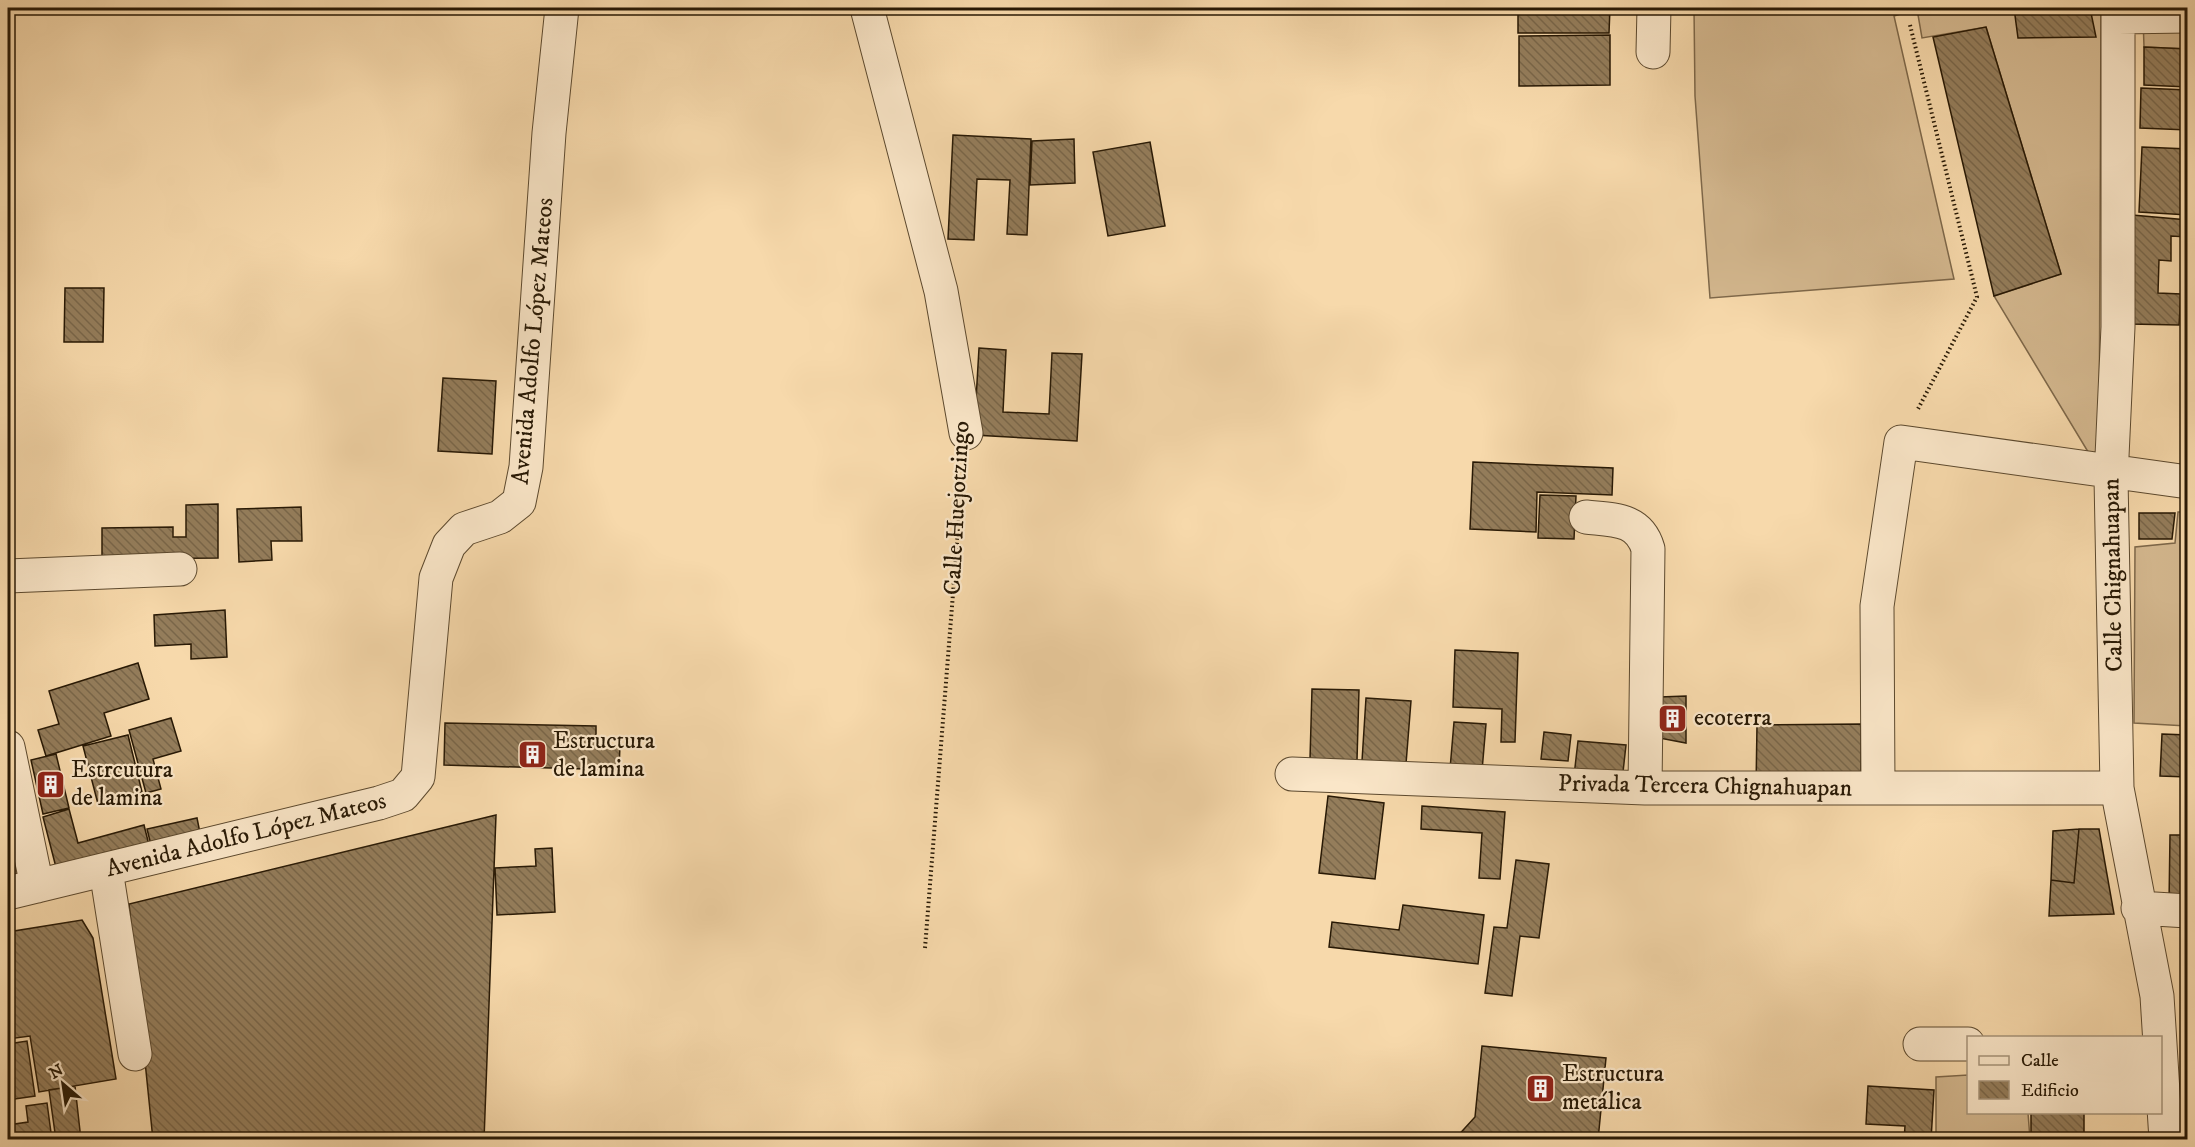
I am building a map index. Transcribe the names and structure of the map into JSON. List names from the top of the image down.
{
  "streets": {
    "street": [
      "Avenida Adolfo López Mateos",
      "Calle Huejotzingo",
      "Calle Chignahuapan",
      "Privada Tercera Chignahuapan"
    ]
  },
  "crossings": [
    ["Calle Chignahuapan", "Privada Tercera Chignahuapan"]
  ],
  "places": {
    "building": [
      "ecoterra",
      "Estructura de lamina",
      "Estrcutura de lamina",
      "Estructura metálica"
    ]
  },
  "legend": ["Calle", "Edificio"],
  "north": "top left"
}
